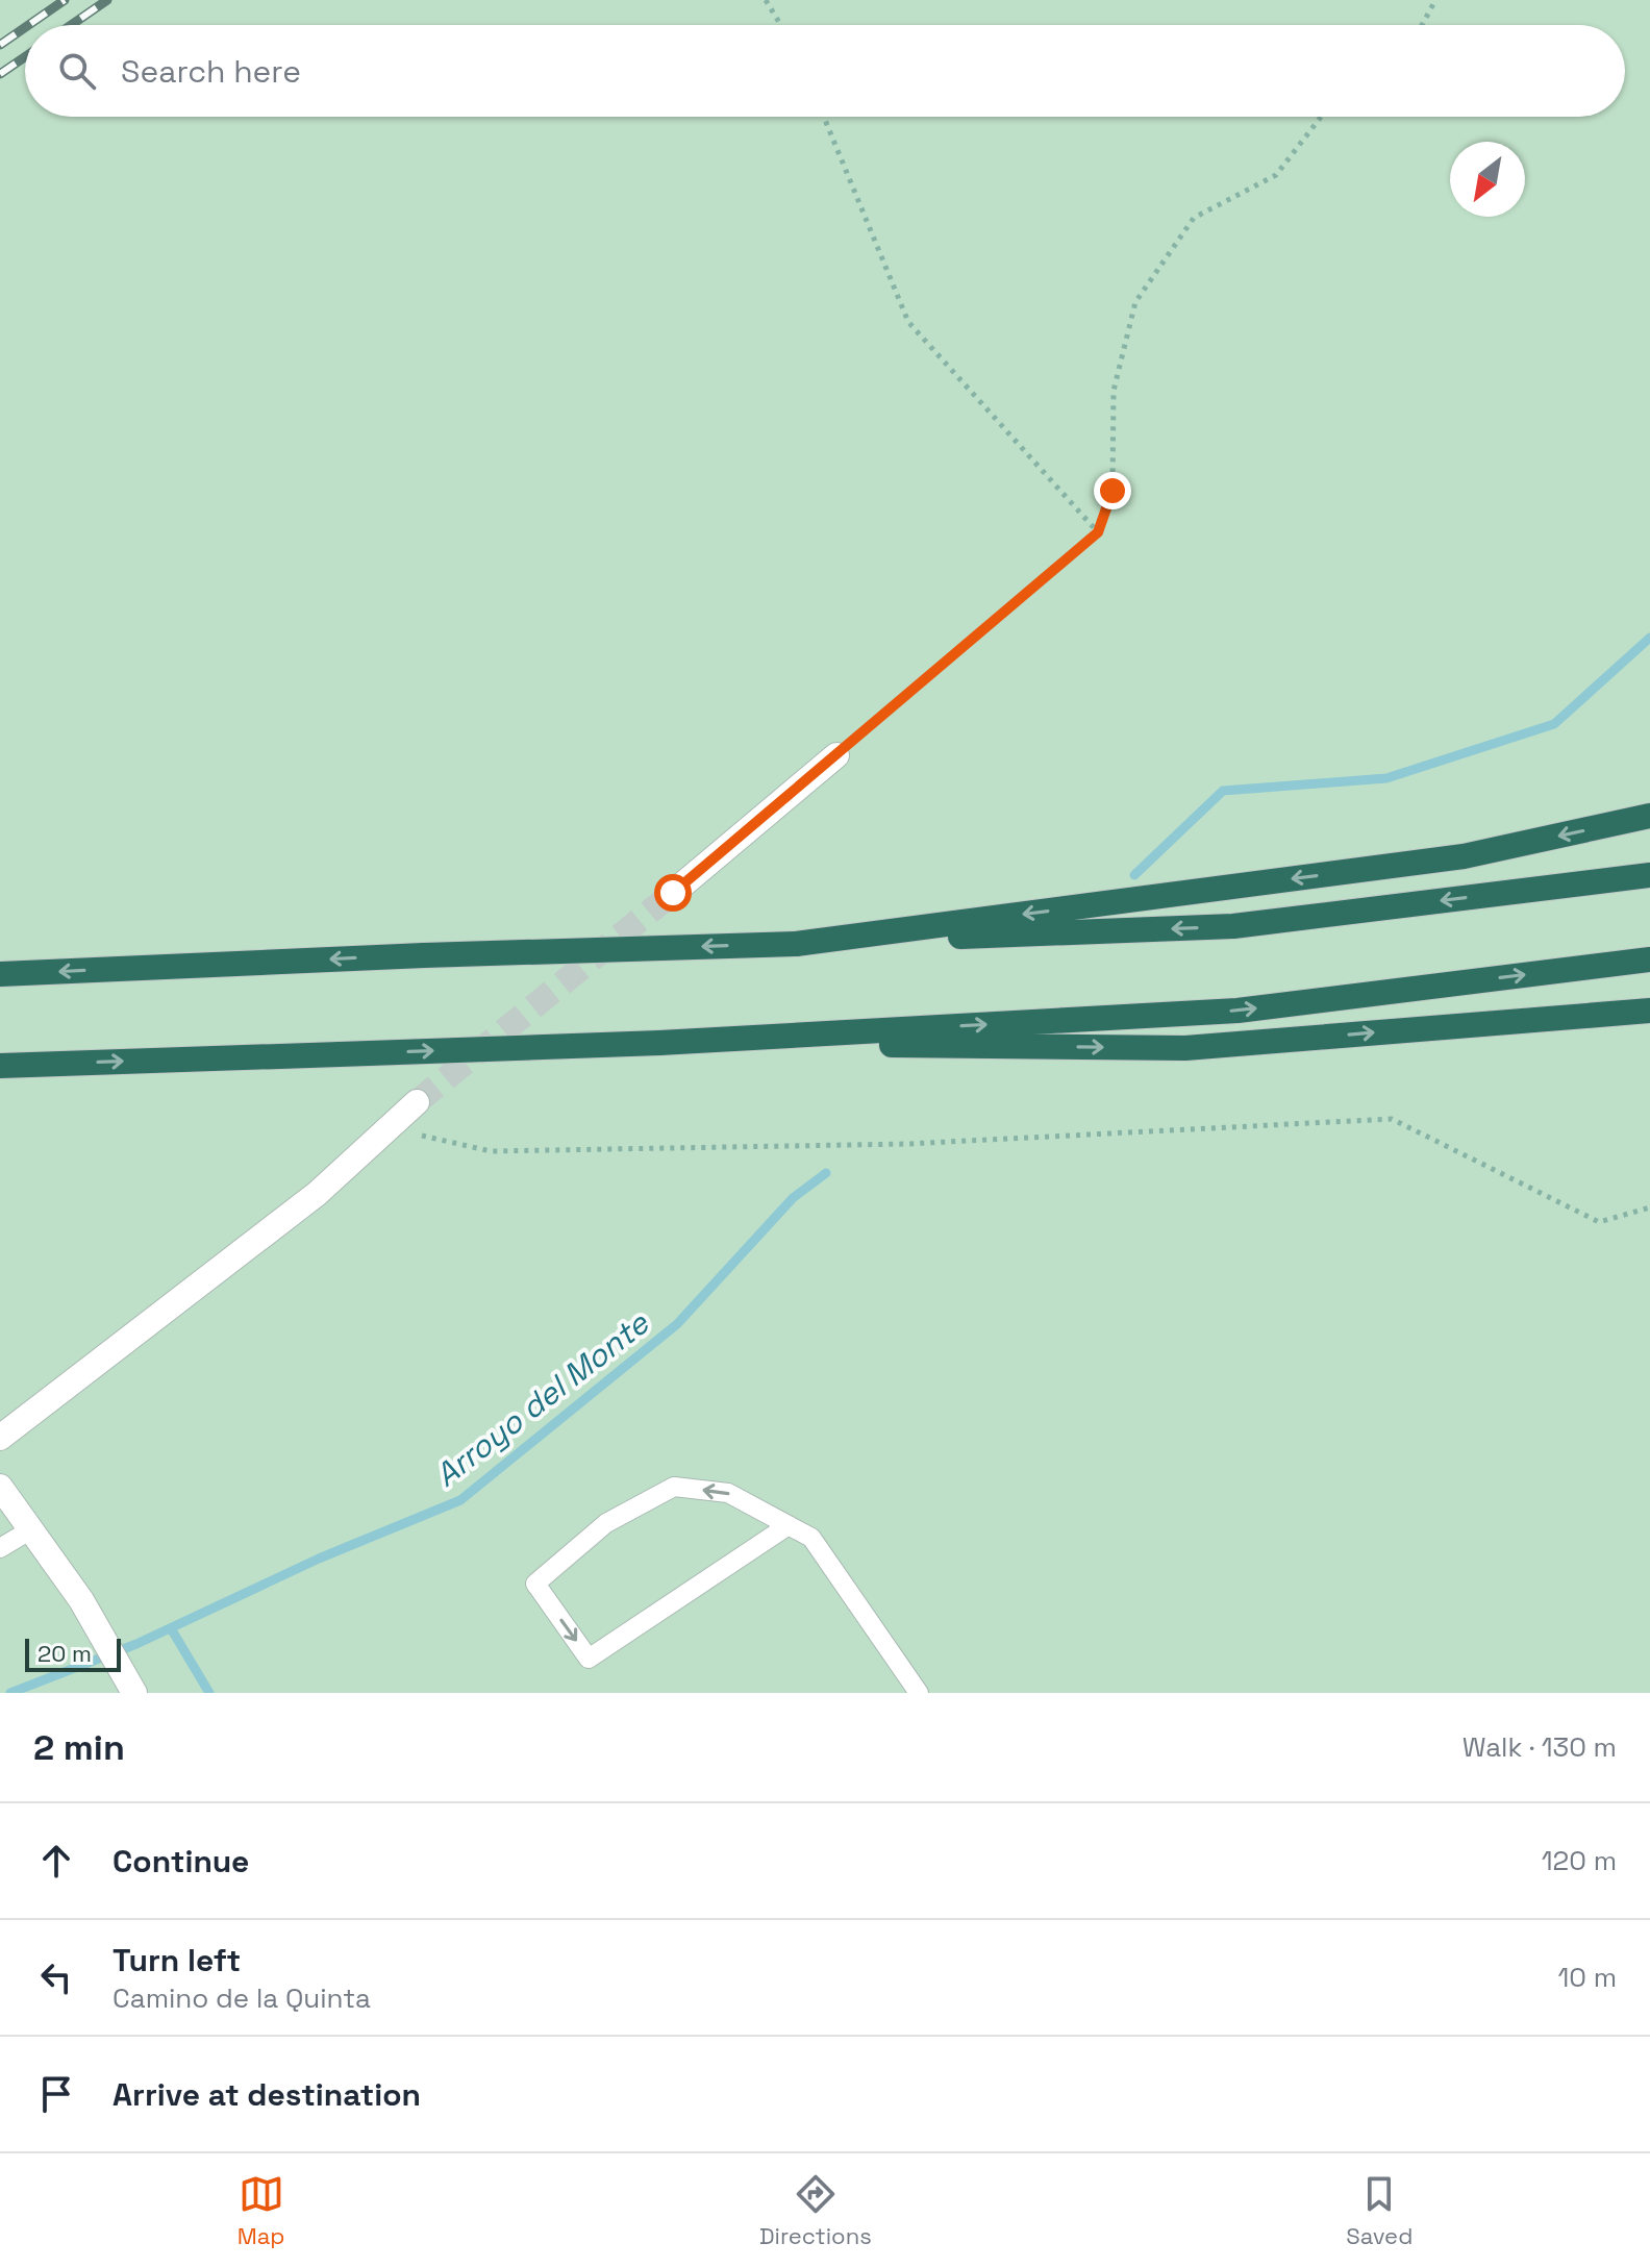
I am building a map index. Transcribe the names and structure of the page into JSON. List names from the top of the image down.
{
  "water": ["Arroyo del Monte"],
  "scale_bar": "20 m",
  "north": "bottom left",
  "page": {
    "search": "Search here",
    "scale": "20 m",
    "heading": ["2 min", "Walk · 130 m"],
    "list": [
      ["Continue", "120 m"],
      ["Turn left", "Camino de la Quinta", "10 m"],
      "Arrive at destination"
    ],
    "nav": ["Map", "Directions", "Saved"]
  }
}
